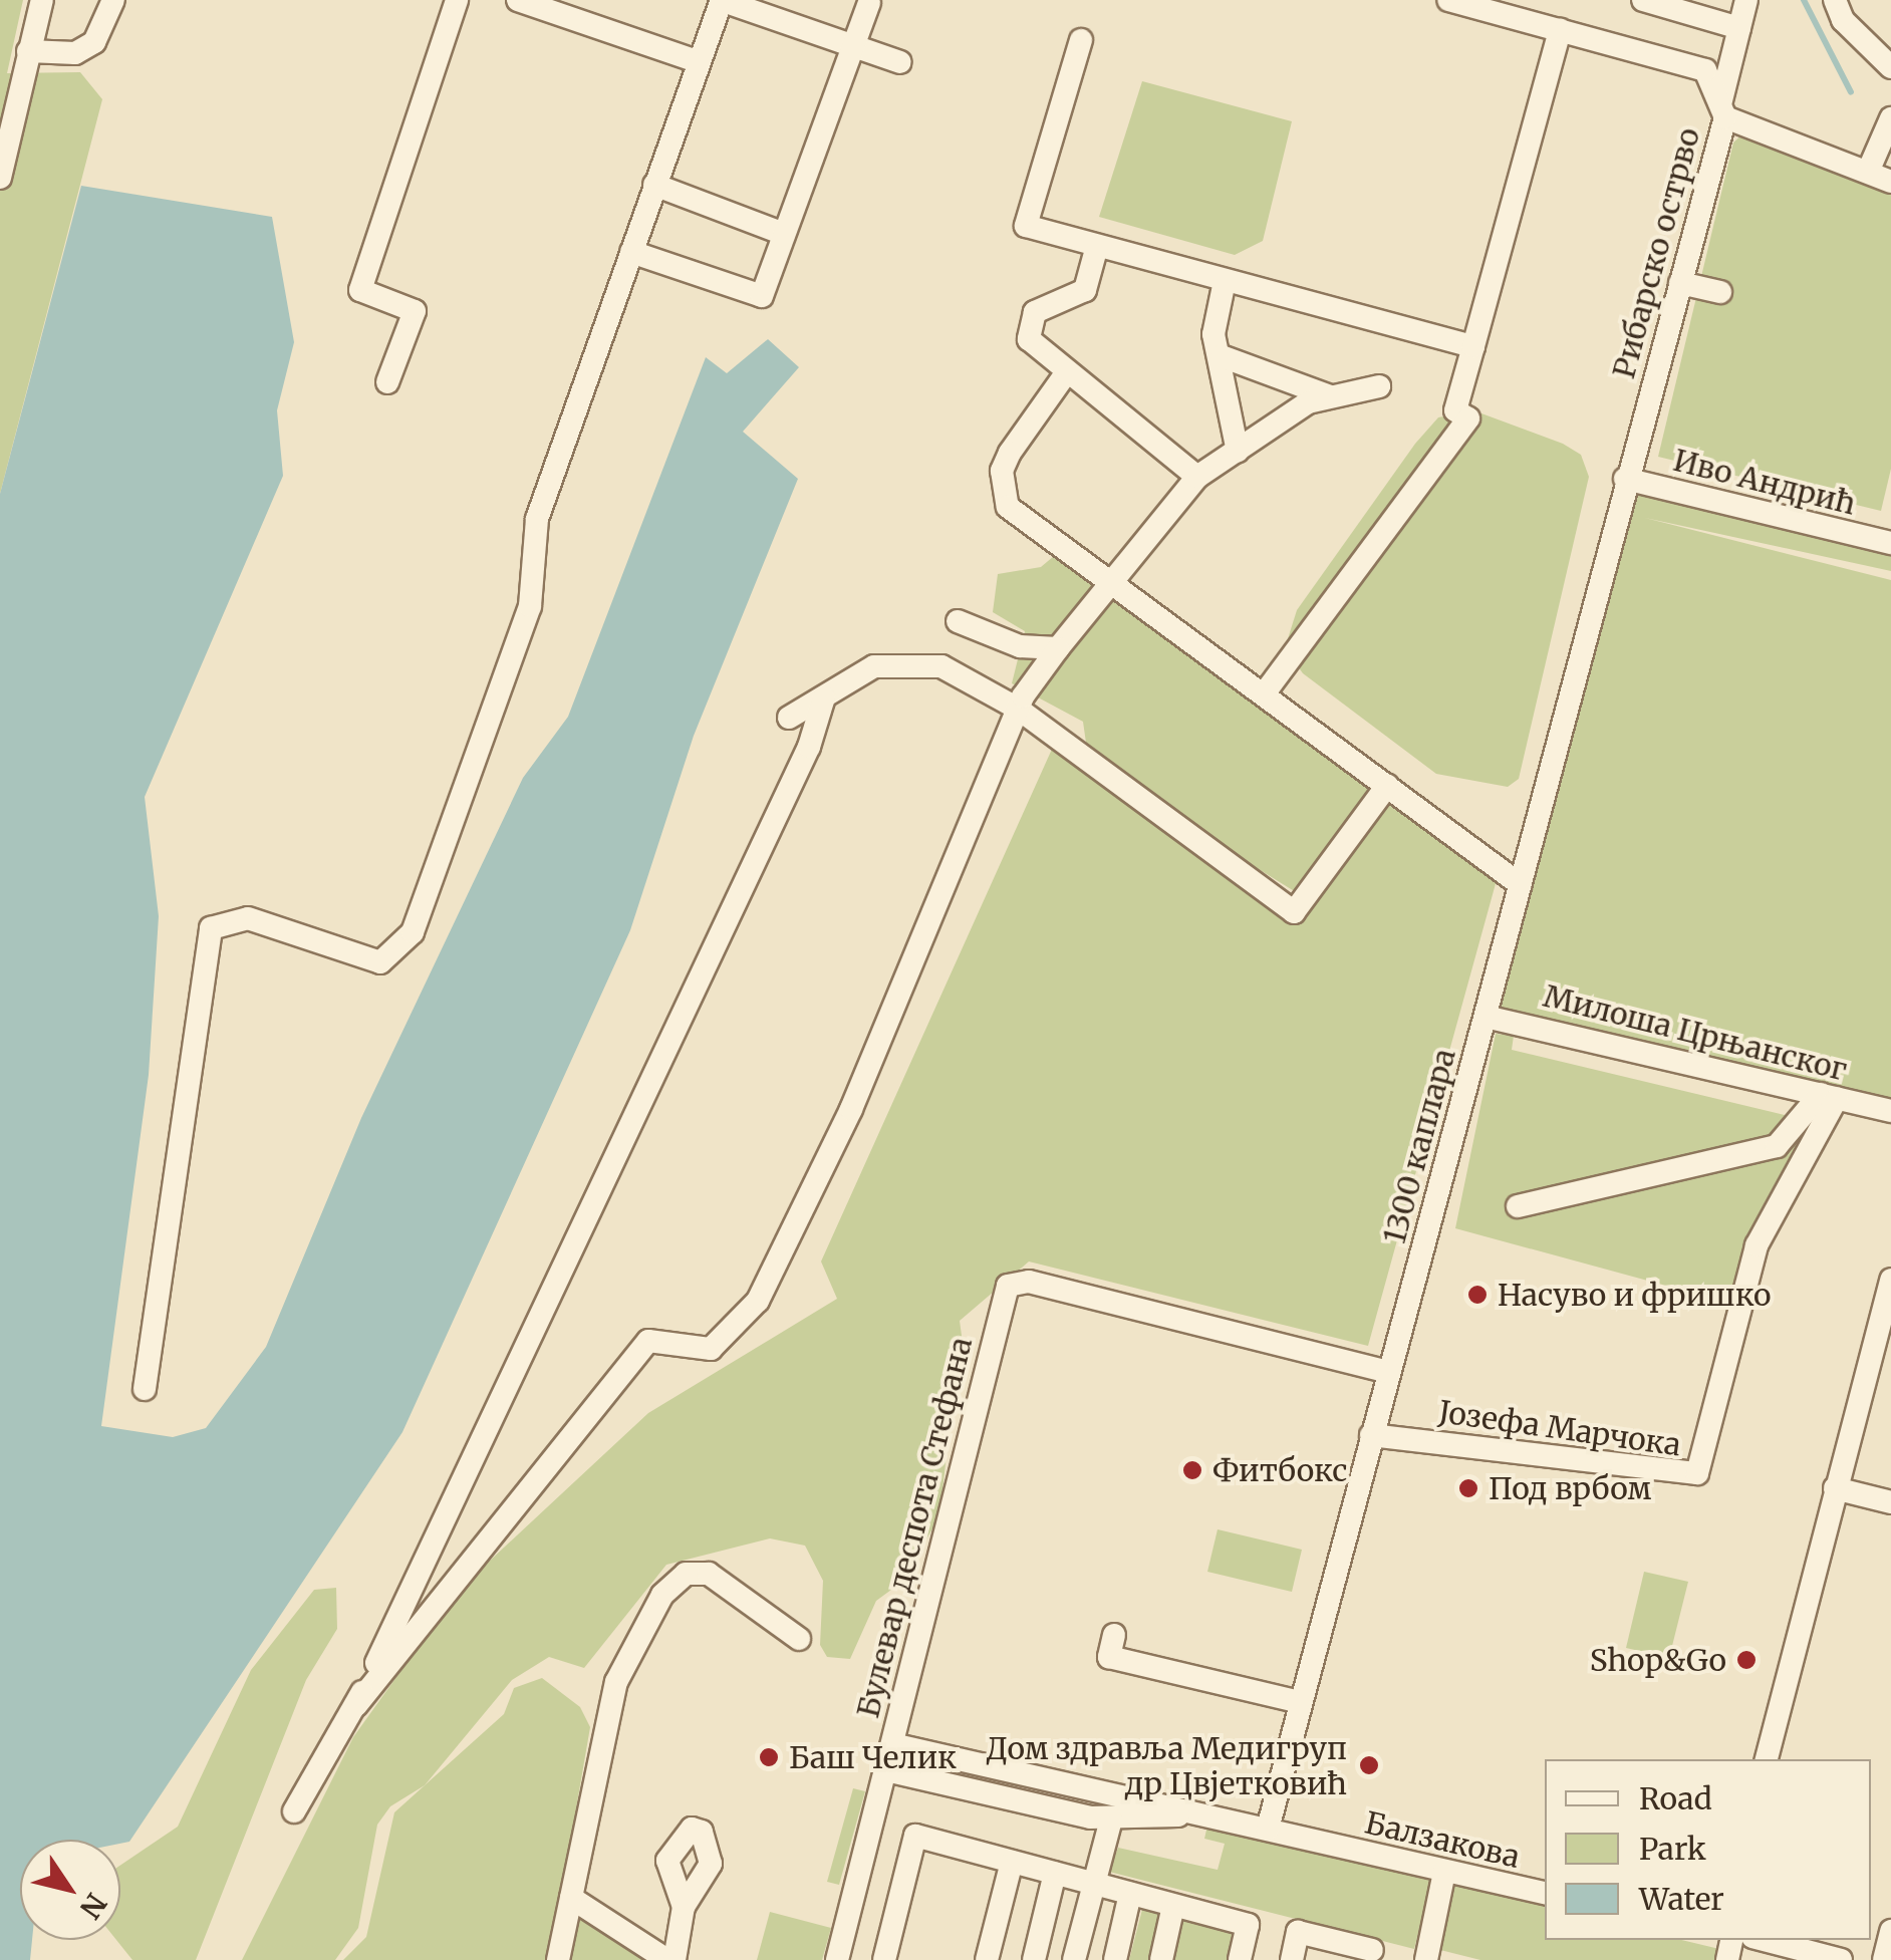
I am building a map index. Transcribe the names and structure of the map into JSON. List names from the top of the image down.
{
  "streets": {
    "street": [
      "Рибарско острво",
      "Иво Андрић",
      "Милоша Црњанског",
      "1300 каплара",
      "Јозефа Марчока",
      "Булевар деспота Стефана",
      "Балзакова"
    ]
  },
  "crossings": [
    ["Рибарско острво", "Иво Андрић"],
    ["Рибарско острво", "1300 каплара"],
    ["Иво Андрић", "1300 каплара"],
    ["Милоша Црњанског", "1300 каплара"],
    ["Милоша Црњанског", "Јозефа Марчока"],
    ["1300 каплара", "Јозефа Марчока"],
    ["1300 каплара", "Булевар деспота Стефана"],
    ["1300 каплара", "Балзакова"],
    ["Булевар деспота Стефана", "Балзакова"]
  ],
  "places": [
    "Насуво и фришко",
    "Фитбокс",
    "Под врбом",
    "Shop&Go",
    "Баш Челик",
    "Дом здравља Медигруп др Цвјетковић"
  ],
  "legend": ["Road", "Park", "Water"],
  "north": "bottom right"
}
